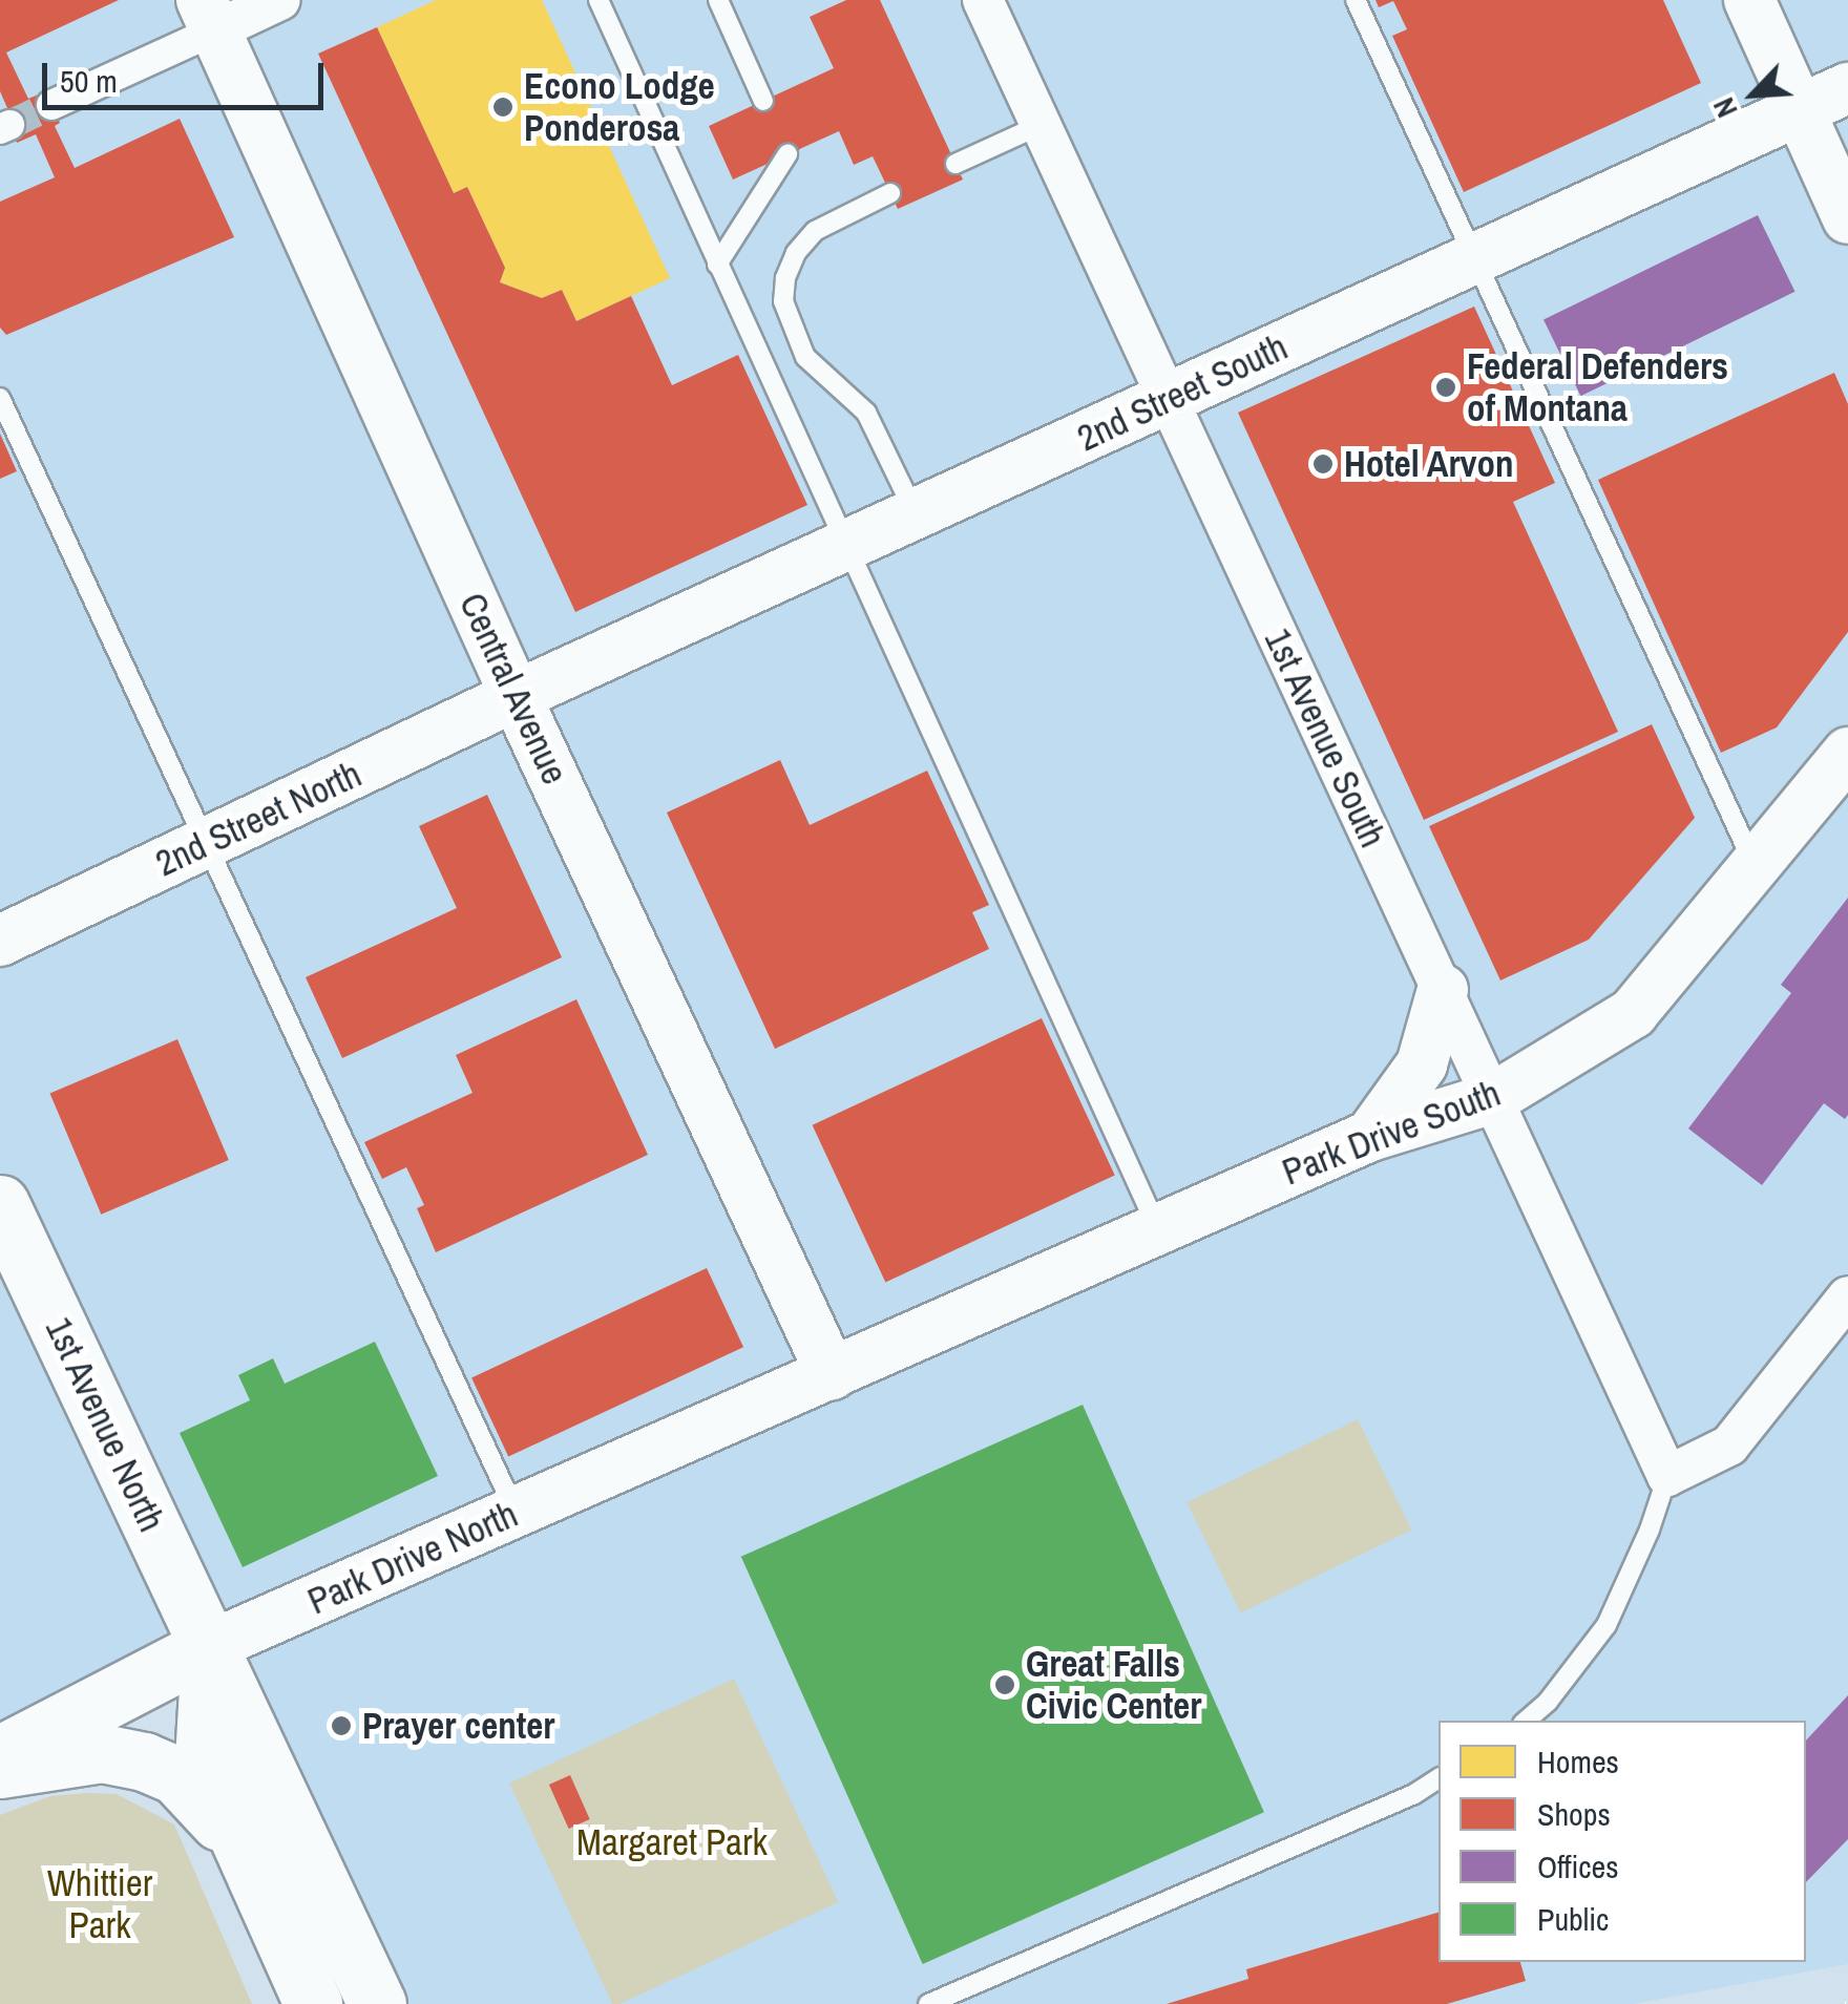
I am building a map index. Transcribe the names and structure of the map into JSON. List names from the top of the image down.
{
  "streets": {
    "main road": ["1st Avenue North", "Park Drive North"],
    "street": [
      "2nd Street South",
      "Central Avenue",
      "1st Avenue South",
      "2nd Street North",
      "Park Drive South"
    ]
  },
  "crossings": [
    ["2nd Street South", "Central Avenue"],
    ["2nd Street South", "1st Avenue South"],
    ["2nd Street South", "2nd Street North"],
    ["Central Avenue", "2nd Street North"],
    ["Central Avenue", "Park Drive South"],
    ["Central Avenue", "Park Drive North"],
    ["1st Avenue South", "Park Drive South"],
    ["Park Drive South", "Park Drive North"],
    ["1st Avenue North", "Park Drive North"]
  ],
  "parks": ["Margaret Park", "Whittier Park"],
  "places": [
    "Econo Lodge Ponderosa",
    "Federal Defenders of Montana",
    "Hotel Arvon",
    "Great Falls Civic Center",
    "Prayer center"
  ],
  "legend": [
    "Homes",
    "Shops",
    "Offices",
    "Public"
  ],
  "scale_bar": "50 m",
  "north": "bottom left"
}
